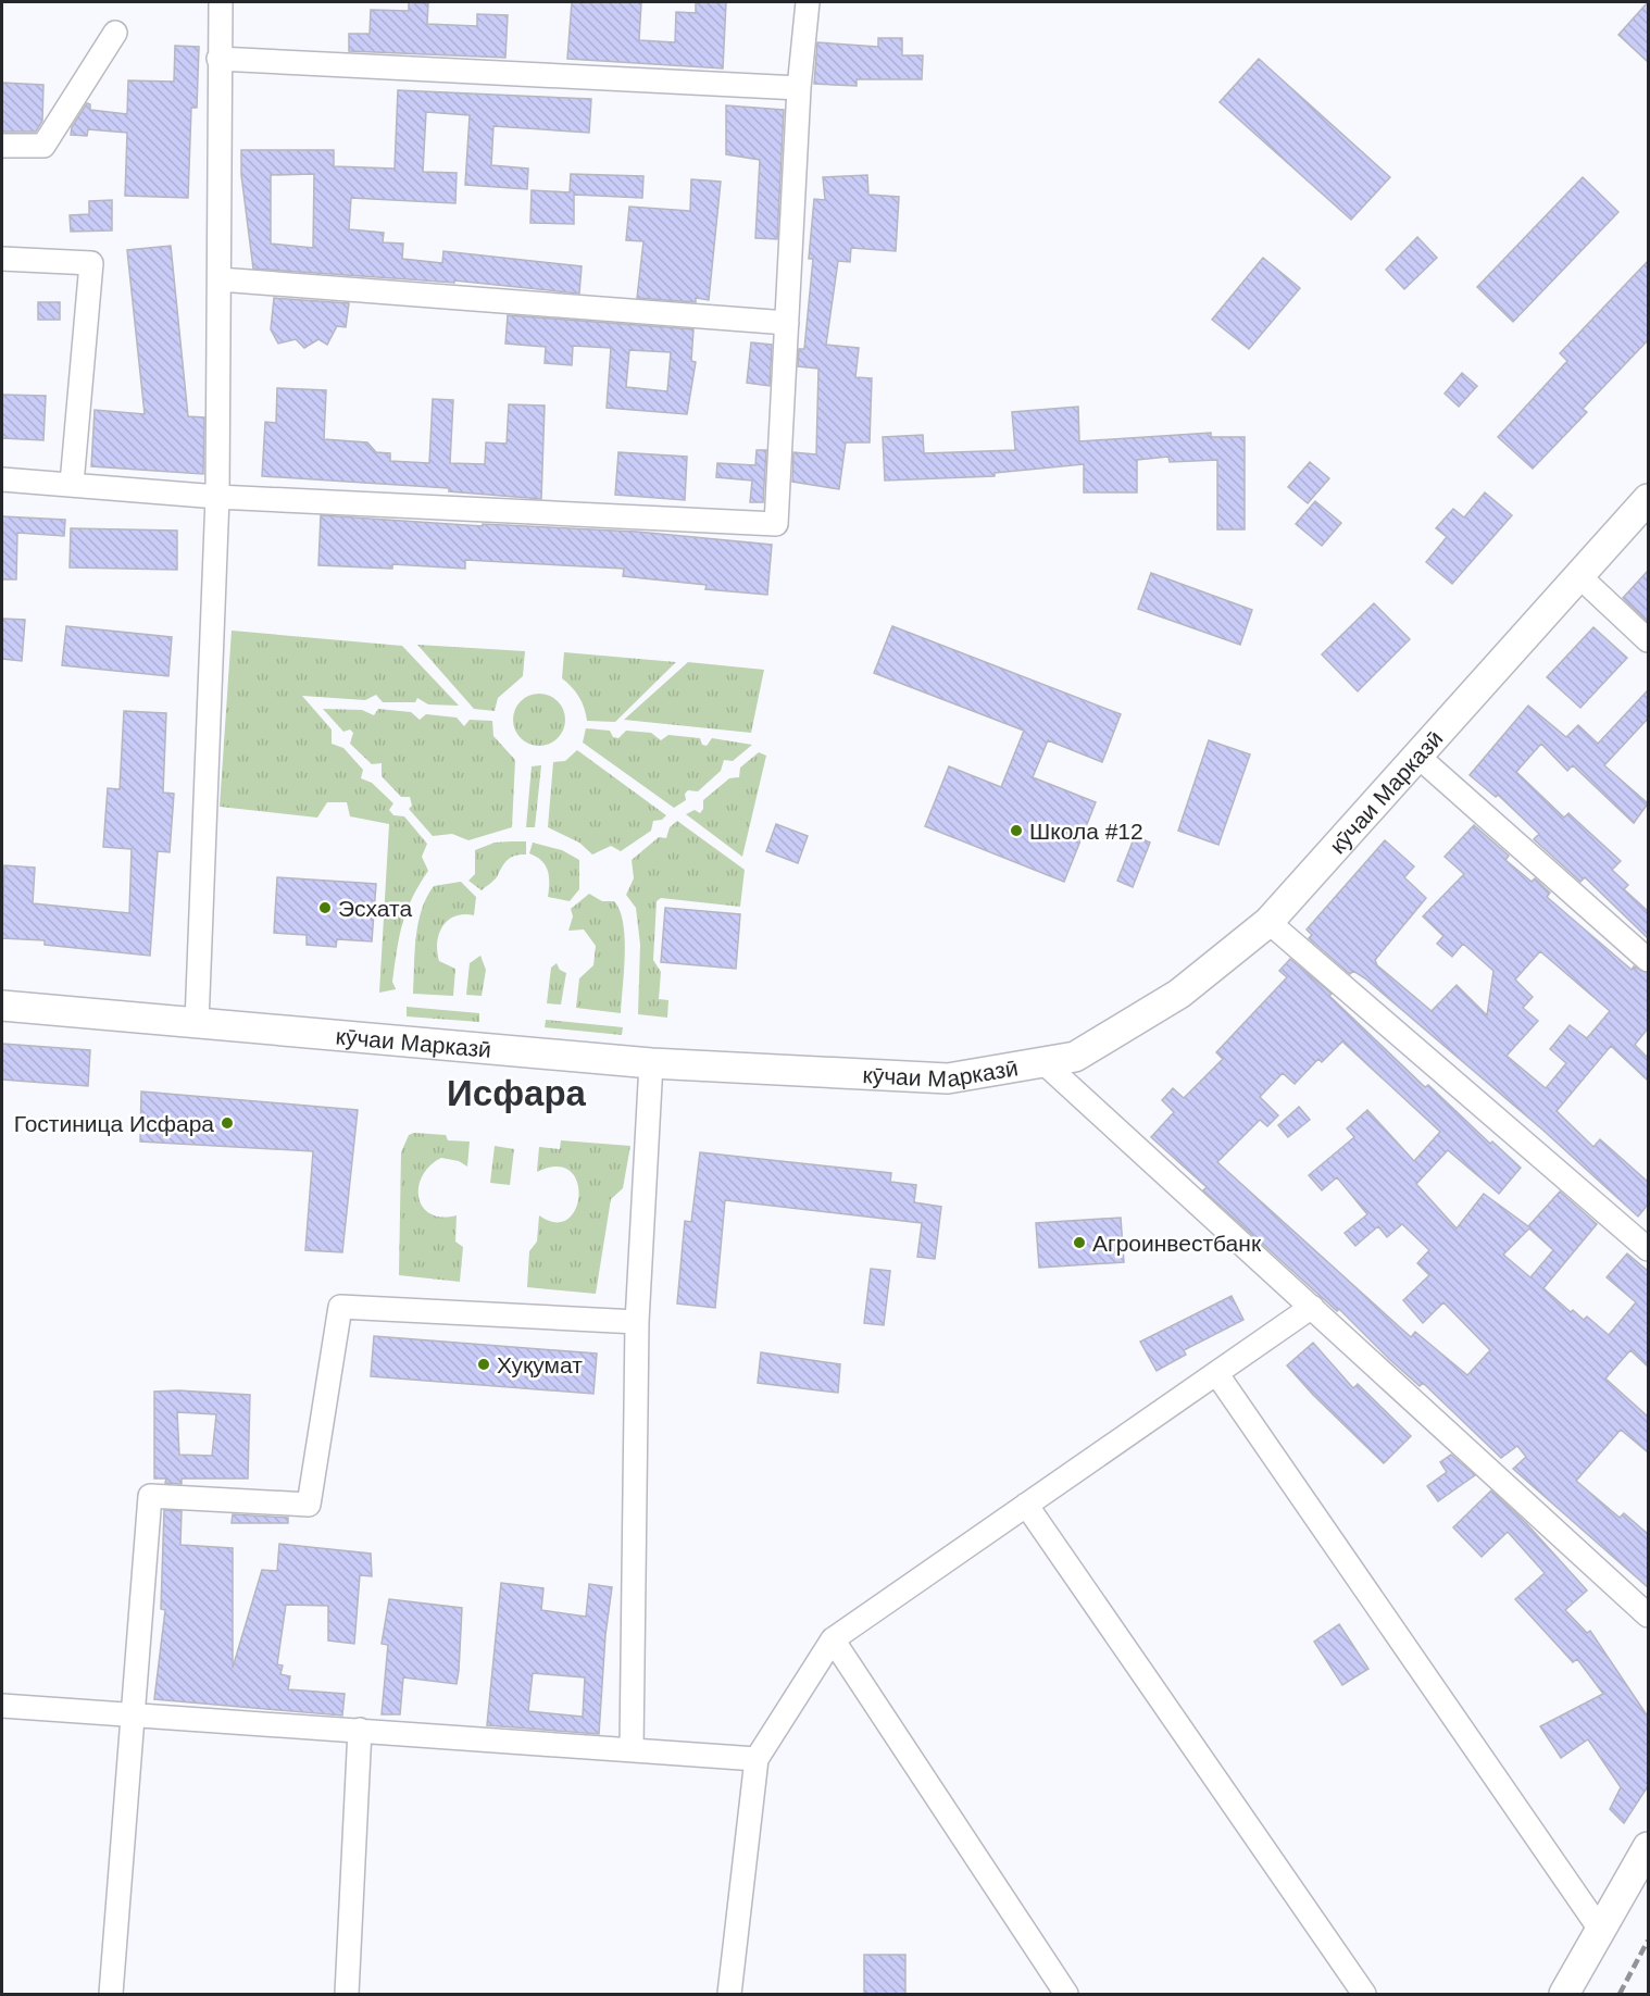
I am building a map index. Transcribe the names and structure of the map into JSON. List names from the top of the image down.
{
  "streets": {
    "main road": ["кӯчаи Марказӣ"]
  },
  "districts": ["Исфара"],
  "places": [
    "Школа #12",
    "Эсхата",
    "Гостиница Исфара",
    "Агроинвестбанк",
    "Хуқумат"
  ]
}
